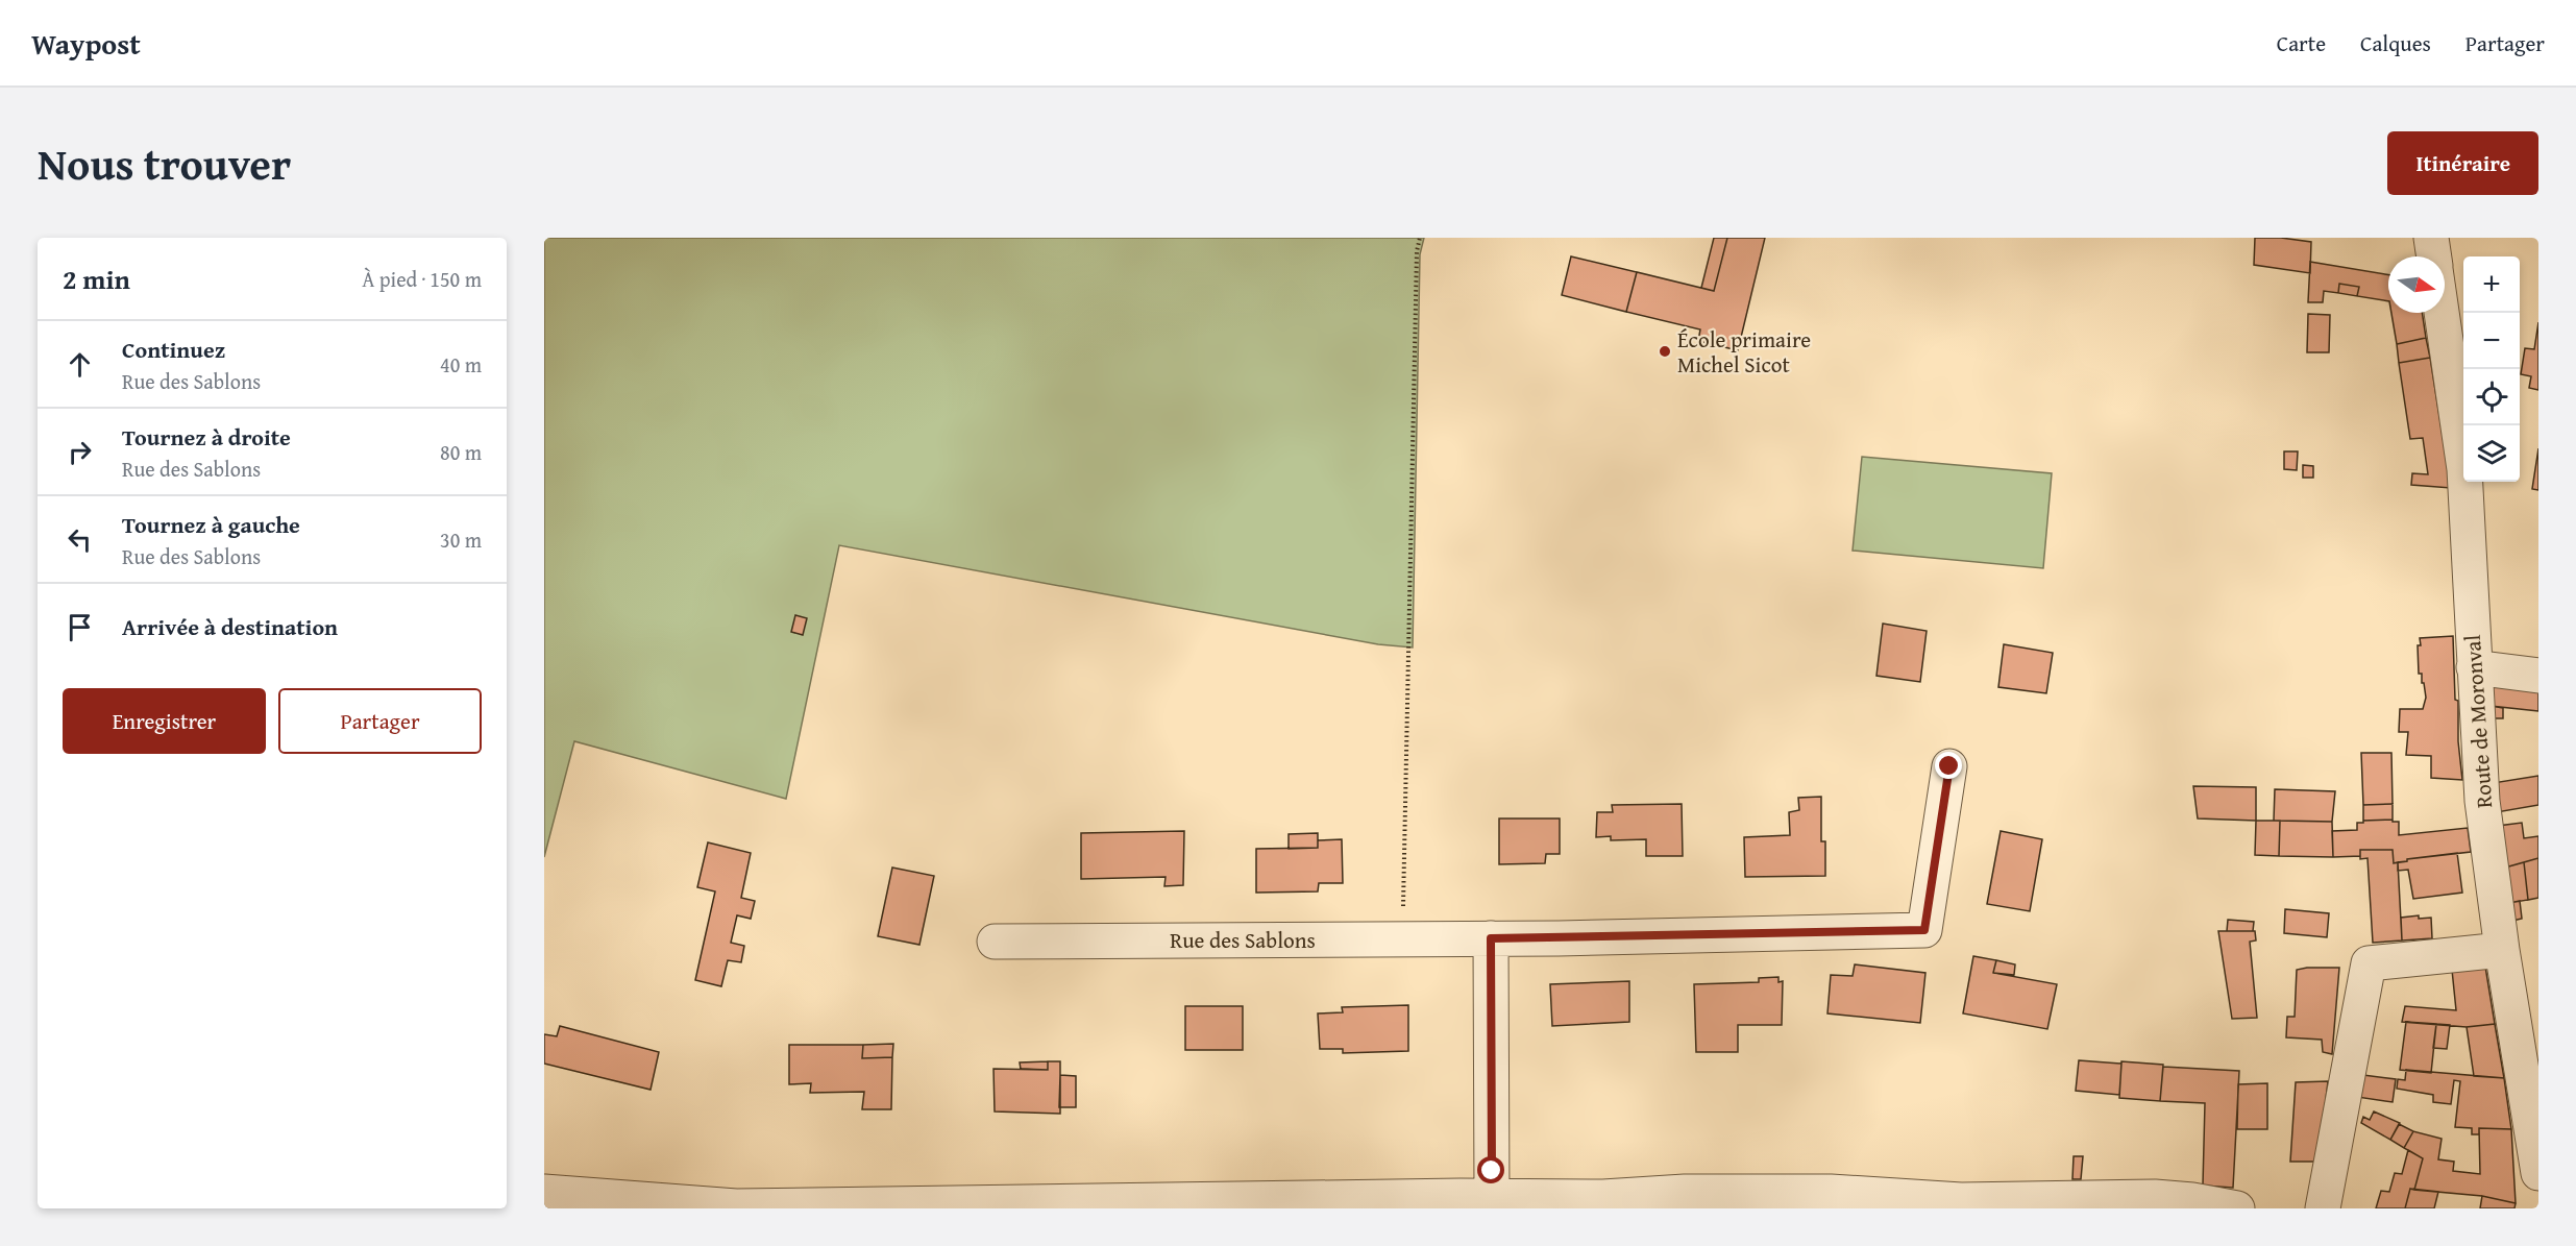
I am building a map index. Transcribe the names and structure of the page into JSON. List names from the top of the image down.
{
  "streets": {
    "street": ["Route de Moronval", "Rue des Sablons"]
  },
  "places": ["École primaire Michel Sicot"],
  "north": "right",
  "page": {
    "header": "Waypost",
    "nav": ["Carte", "Calques", "Partager"],
    "title": "Nous trouver",
    "buttons": [
      "Itinéraire",
      ["Enregistrer", "Partager"]
    ],
    "heading": ["2 min", "À pied · 150 m"],
    "map_buttons": ["+", "−"],
    "list": [
      ["Continuez", "Rue des Sablons", "40 m"],
      ["Tournez à droite", "Rue des Sablons", "80 m"],
      ["Tournez à gauche", "Rue des Sablons", "30 m"],
      "Arrivée à destination"
    ]
  }
}
